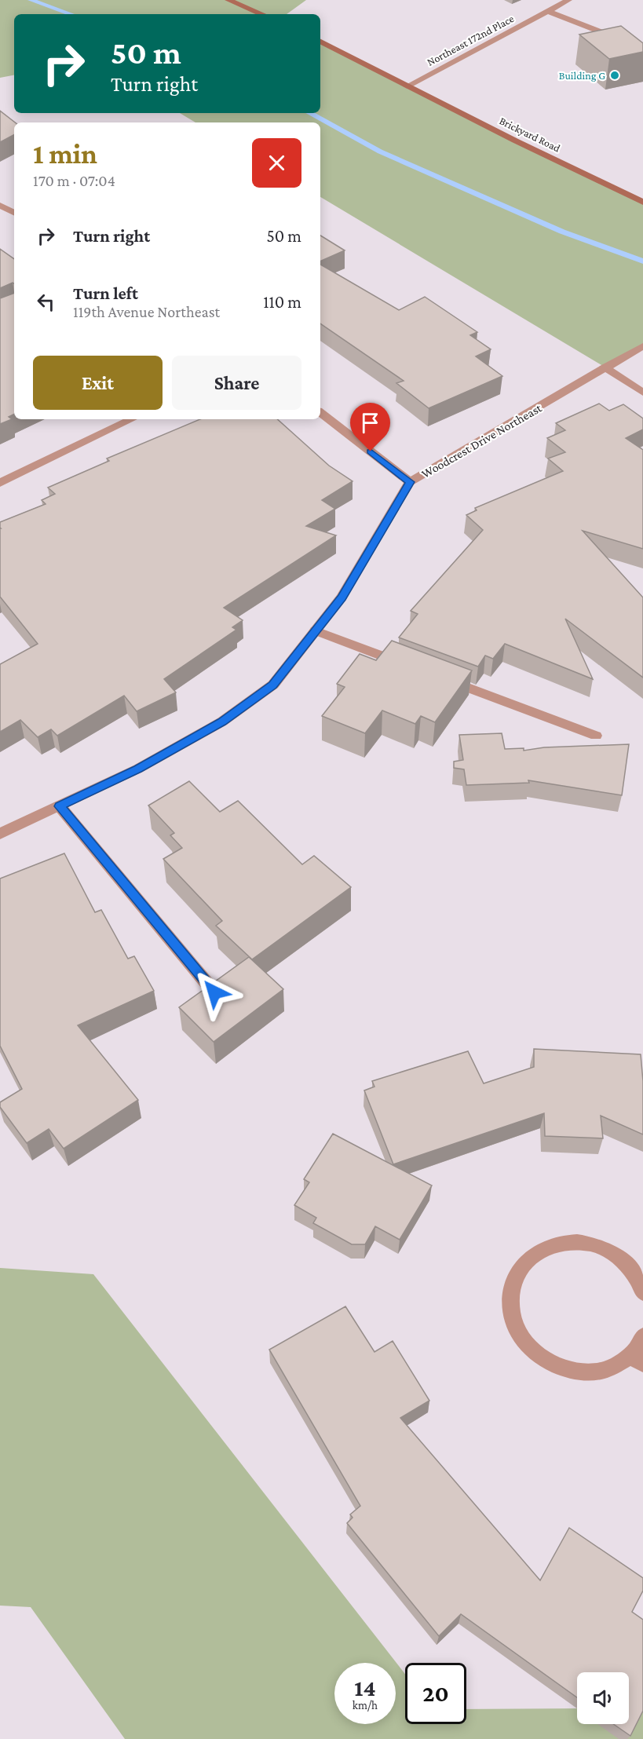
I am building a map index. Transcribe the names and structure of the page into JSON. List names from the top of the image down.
{
  "streets": {
    "street": ["Northeast 172nd Place", "Brickyard Road", "Woodcrest Drive Northeast"]
  },
  "crossings": [
    ["Northeast 172nd Place", "Brickyard Road"]
  ],
  "places": ["Building G"],
  "page": {
    "turn": ["50 m", "Turn right"],
    "heading": ["1 min", "170 m · 07:04"],
    "list": [
      {
        "name": "Turn right",
        "value": "50 m"
      },
      {
        "name": "Turn left",
        "note": "119th Avenue Northeast",
        "value": "110 m"
      }
    ],
    "buttons": ["Exit", "Share"],
    "speed": "14 km/h",
    "limit": "20"
  }
}
